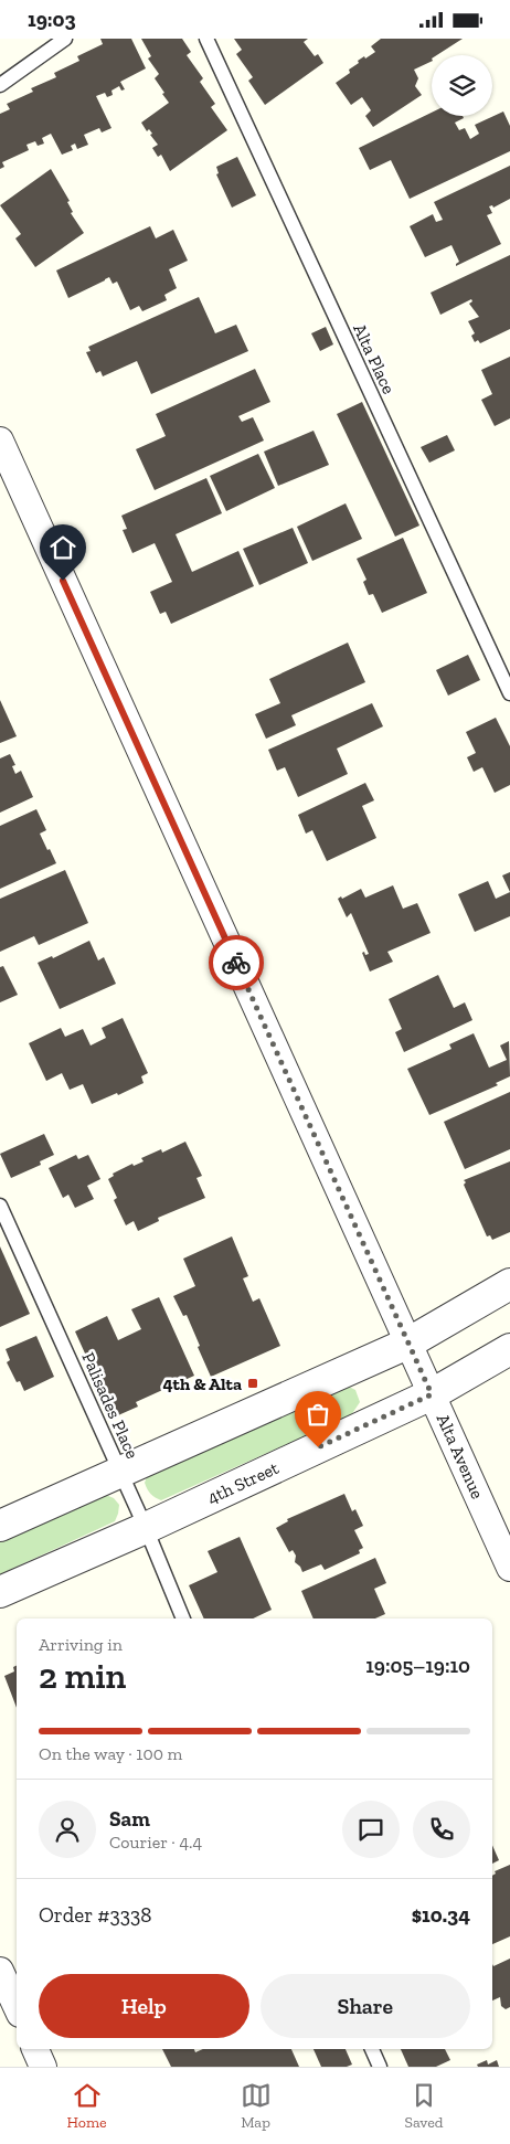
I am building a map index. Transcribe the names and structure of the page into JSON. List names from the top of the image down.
{
  "streets": {
    "street": ["Alta Avenue", "4th Street"],
    "lane": ["Alta Place", "Palisades Place"]
  },
  "crossings": [
    ["Palisades Place", "4th Street"],
    ["Alta Avenue", "4th Street"]
  ],
  "places": {
    "transit": ["4th & Alta"]
  },
  "page": {
    "status": "19:03",
    "heading": ["2 min", "Arriving in", "19:05–19:10"],
    "panel": [
      "Sam",
      "Courier · 4.4",
      "Order #3338",
      "$10.34"
    ],
    "bar": "On the way · 100 m",
    "buttons": ["Help", "Share"],
    "tabs": ["Home", "Map", "Saved"]
  }
}
